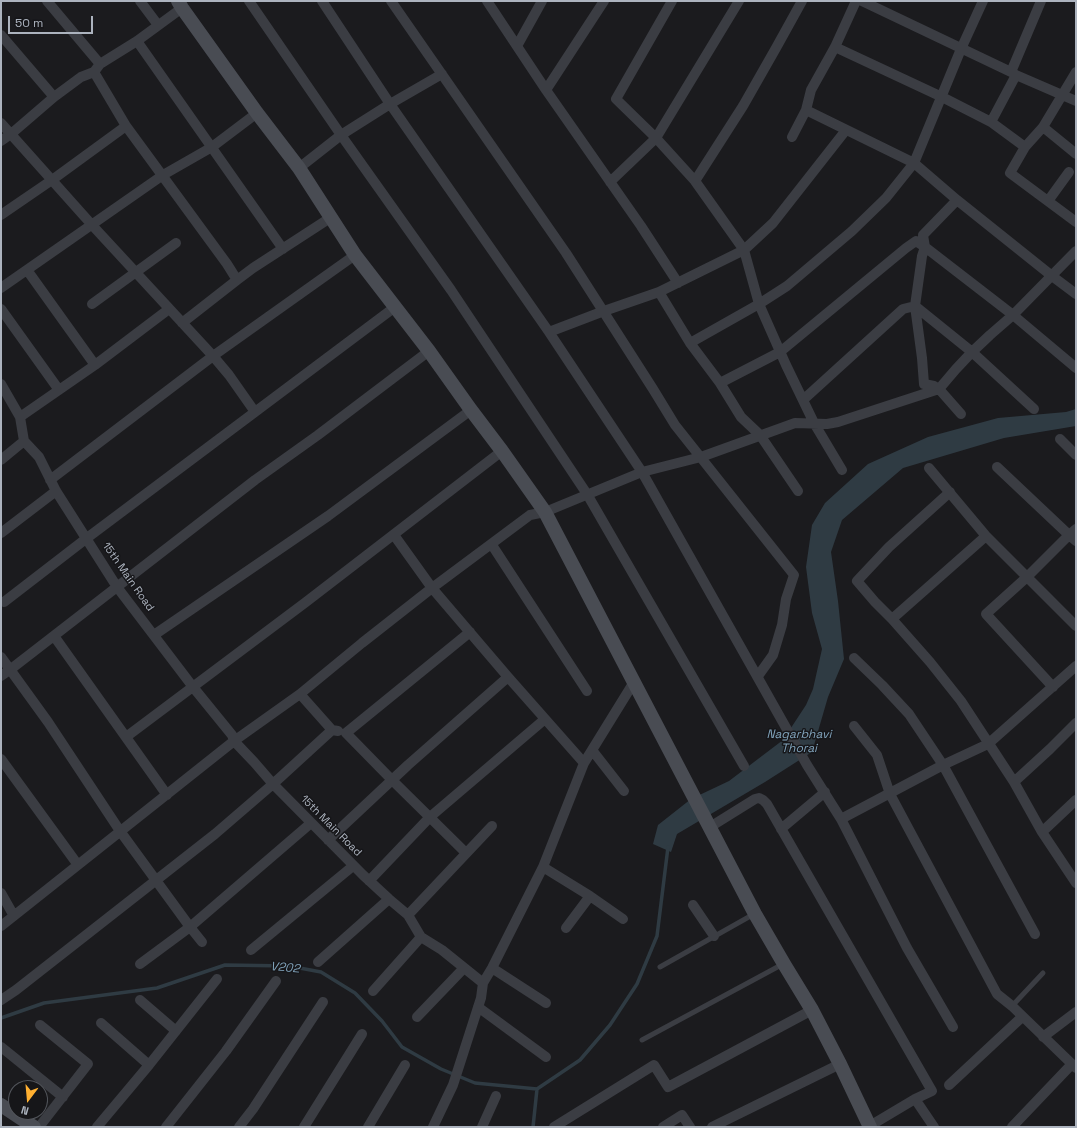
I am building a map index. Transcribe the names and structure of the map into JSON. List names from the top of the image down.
{
  "streets": {
    "street": ["15th Main Road"]
  },
  "water": ["Nagarbhavi Thorai", "V202"],
  "scale_bar": "50 m",
  "north": "bottom"
}
